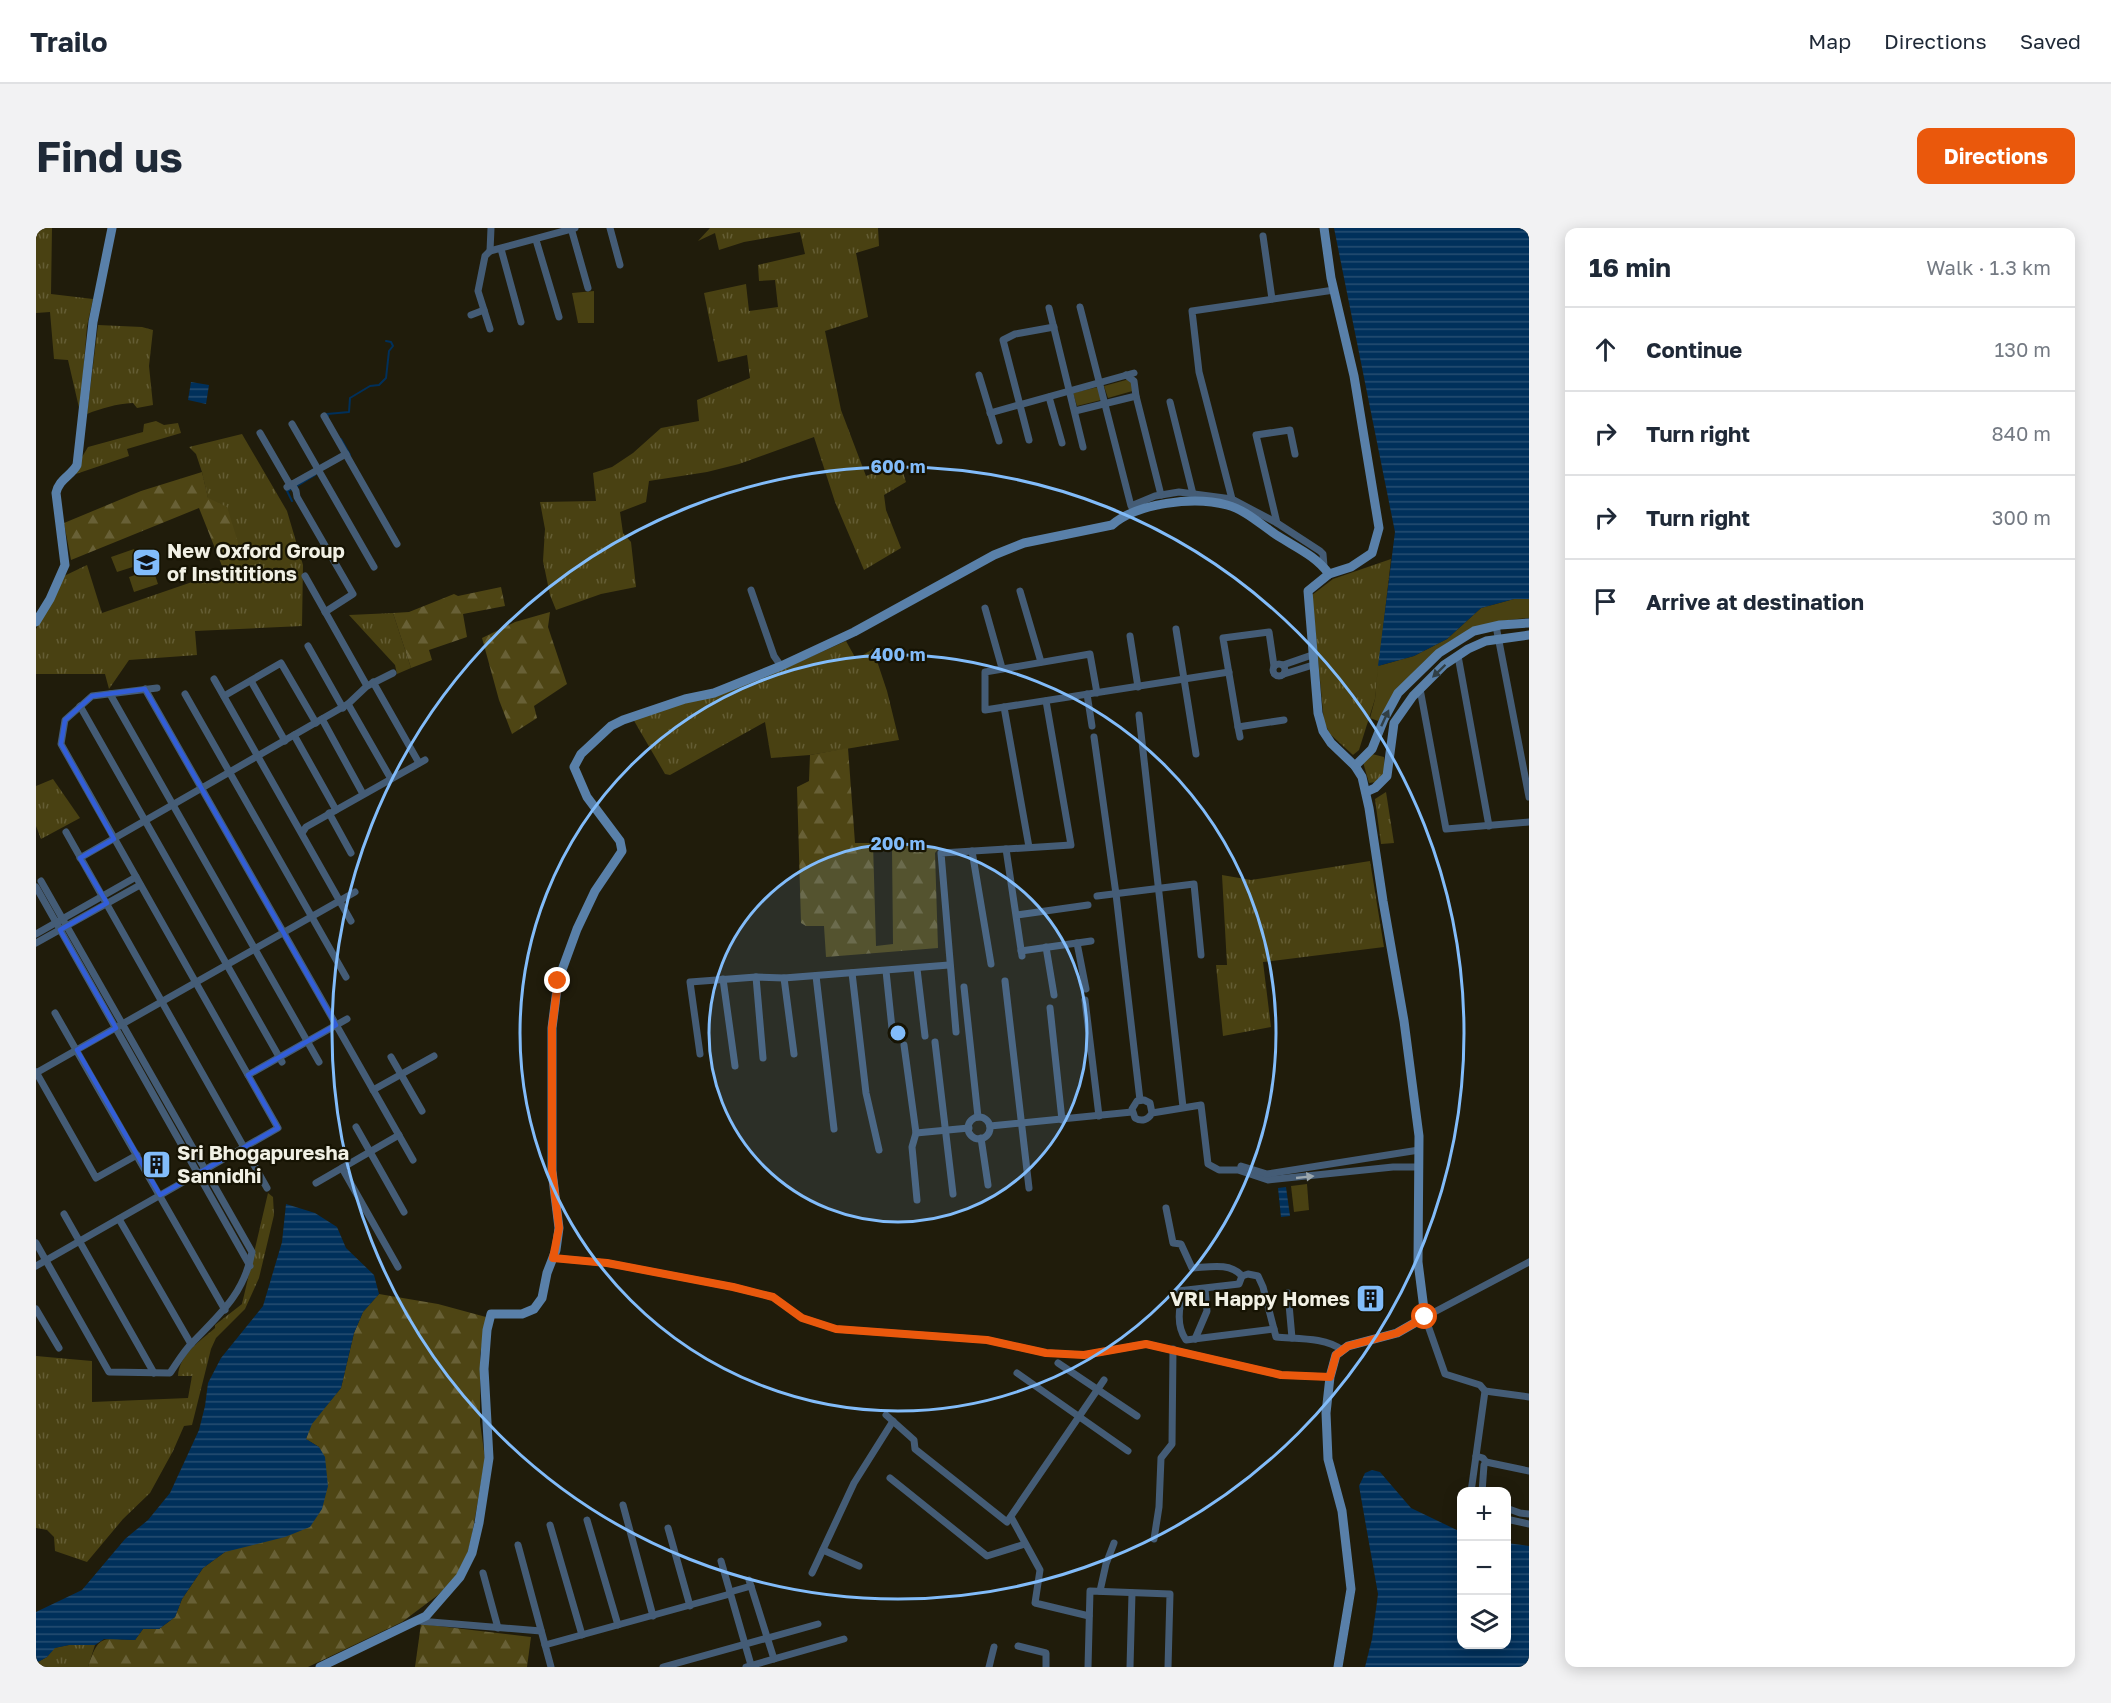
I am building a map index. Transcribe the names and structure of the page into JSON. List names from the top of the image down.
{
  "places": {
    "school or university": ["New Oxford Group of Instititions"],
    "building": ["Sri Bhogapuresha Sannidhi", "VRL Happy Homes"]
  },
  "page": {
    "header": "Trailo",
    "nav": ["Map", "Directions", "Saved"],
    "buttons": "Directions",
    "title": "Find us",
    "heading": ["16 min", "Walk · 1.3 km"],
    "list": [
      ["Continue", "130 m"],
      ["Turn right", "840 m"],
      ["Turn right", "300 m"],
      "Arrive at destination"
    ],
    "map_buttons": ["+", "−"]
  },
  "rings": ["600 m", "400 m", "200 m"]
}
